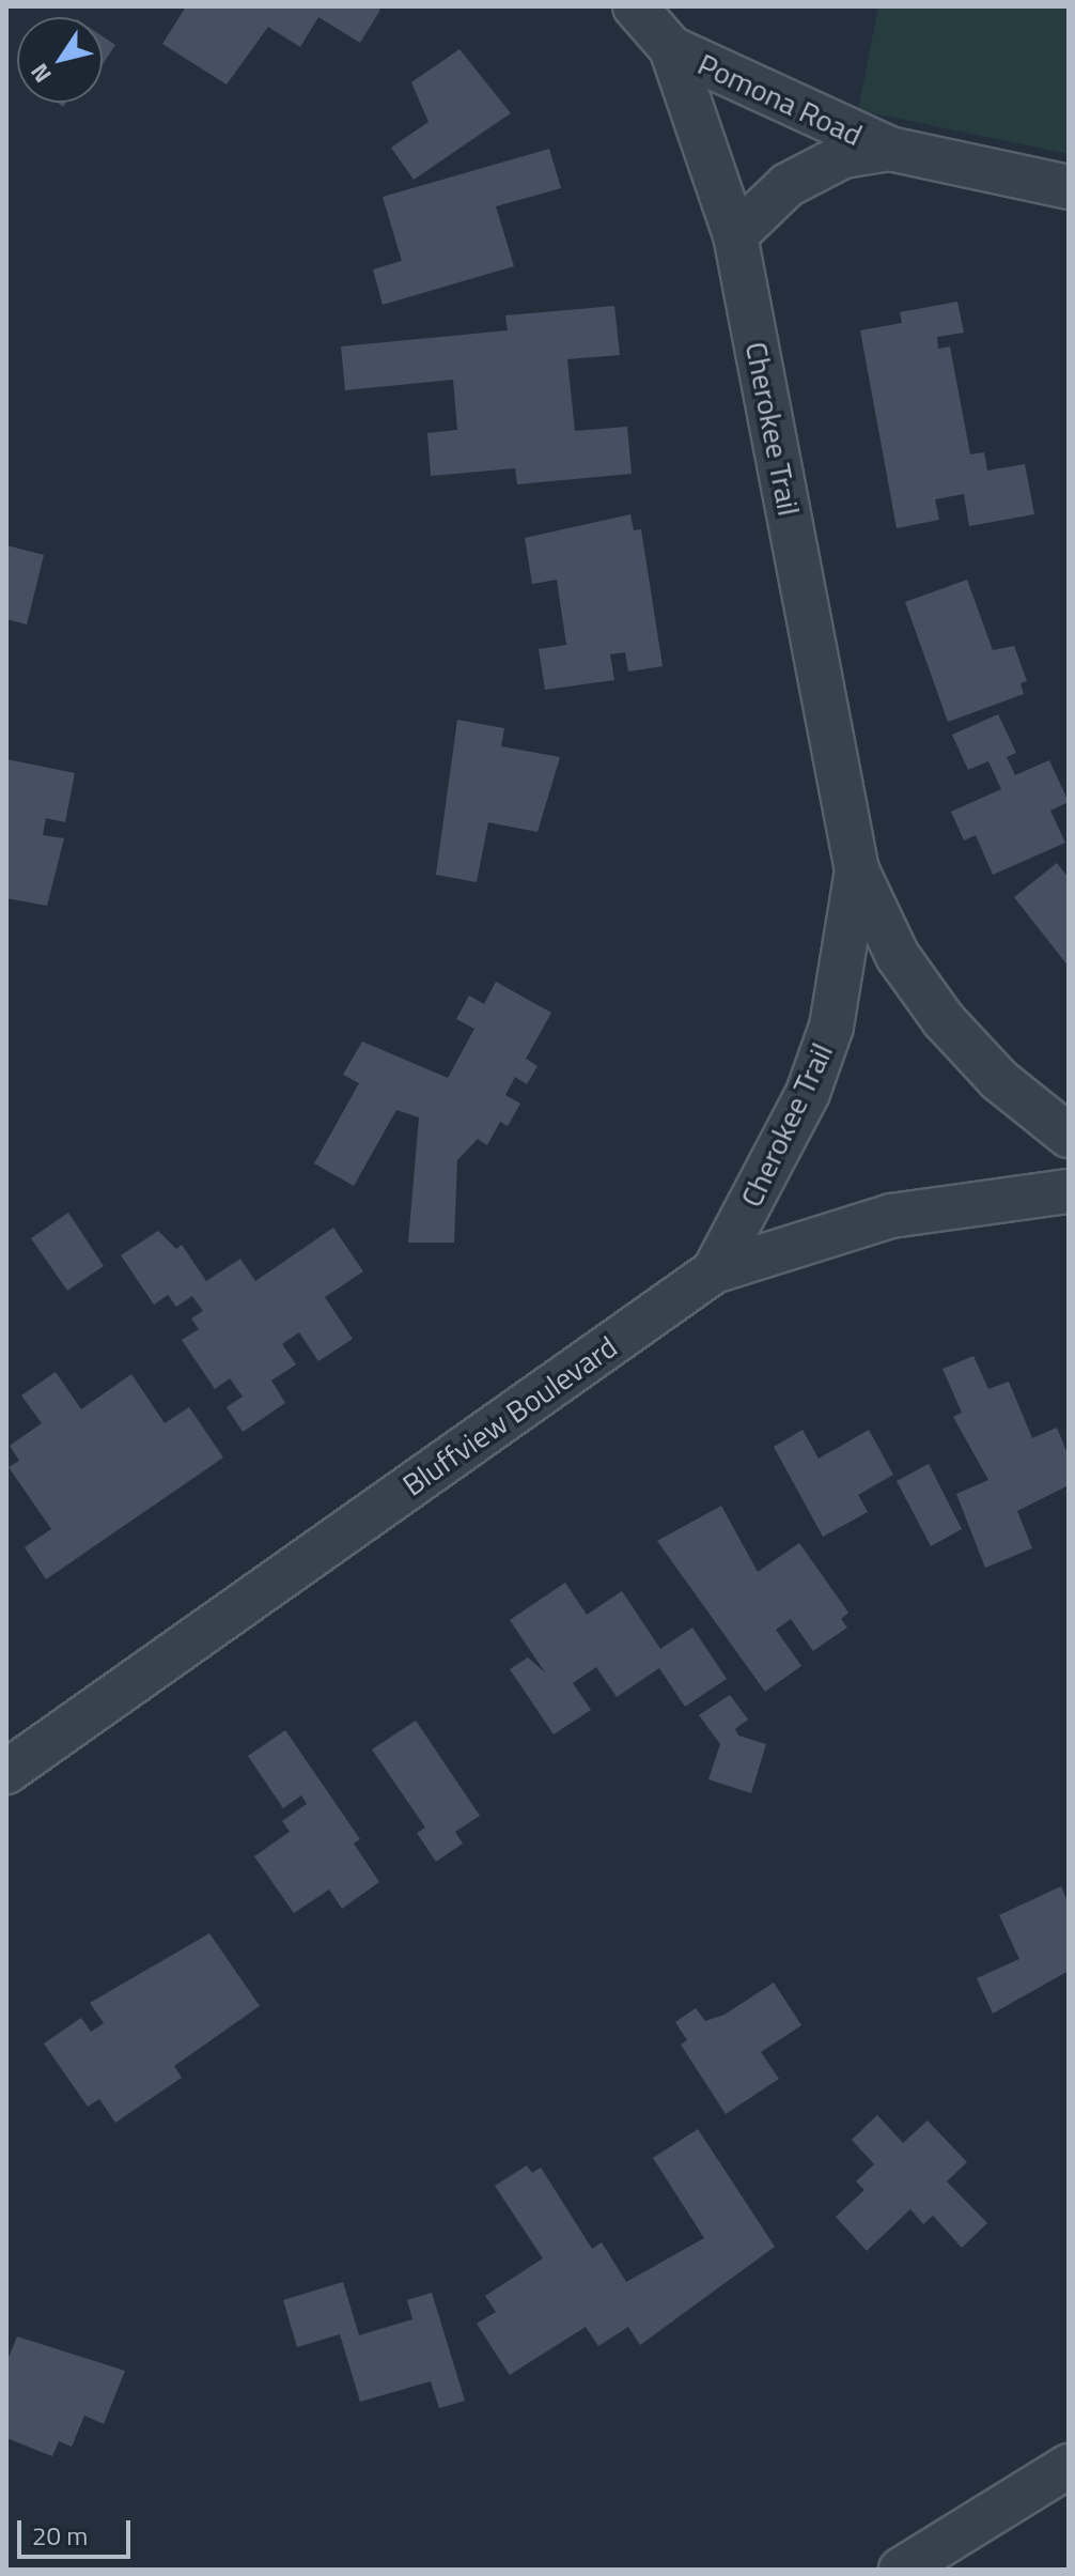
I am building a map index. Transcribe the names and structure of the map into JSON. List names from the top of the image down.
{
  "streets": {
    "street": ["Pomona Road", "Cherokee Trail", "Bluffview Boulevard"]
  },
  "crossings": [
    ["Pomona Road", "Cherokee Trail"],
    ["Cherokee Trail", "Bluffview Boulevard"]
  ],
  "scale_bar": "20 m",
  "north": "bottom left"
}
